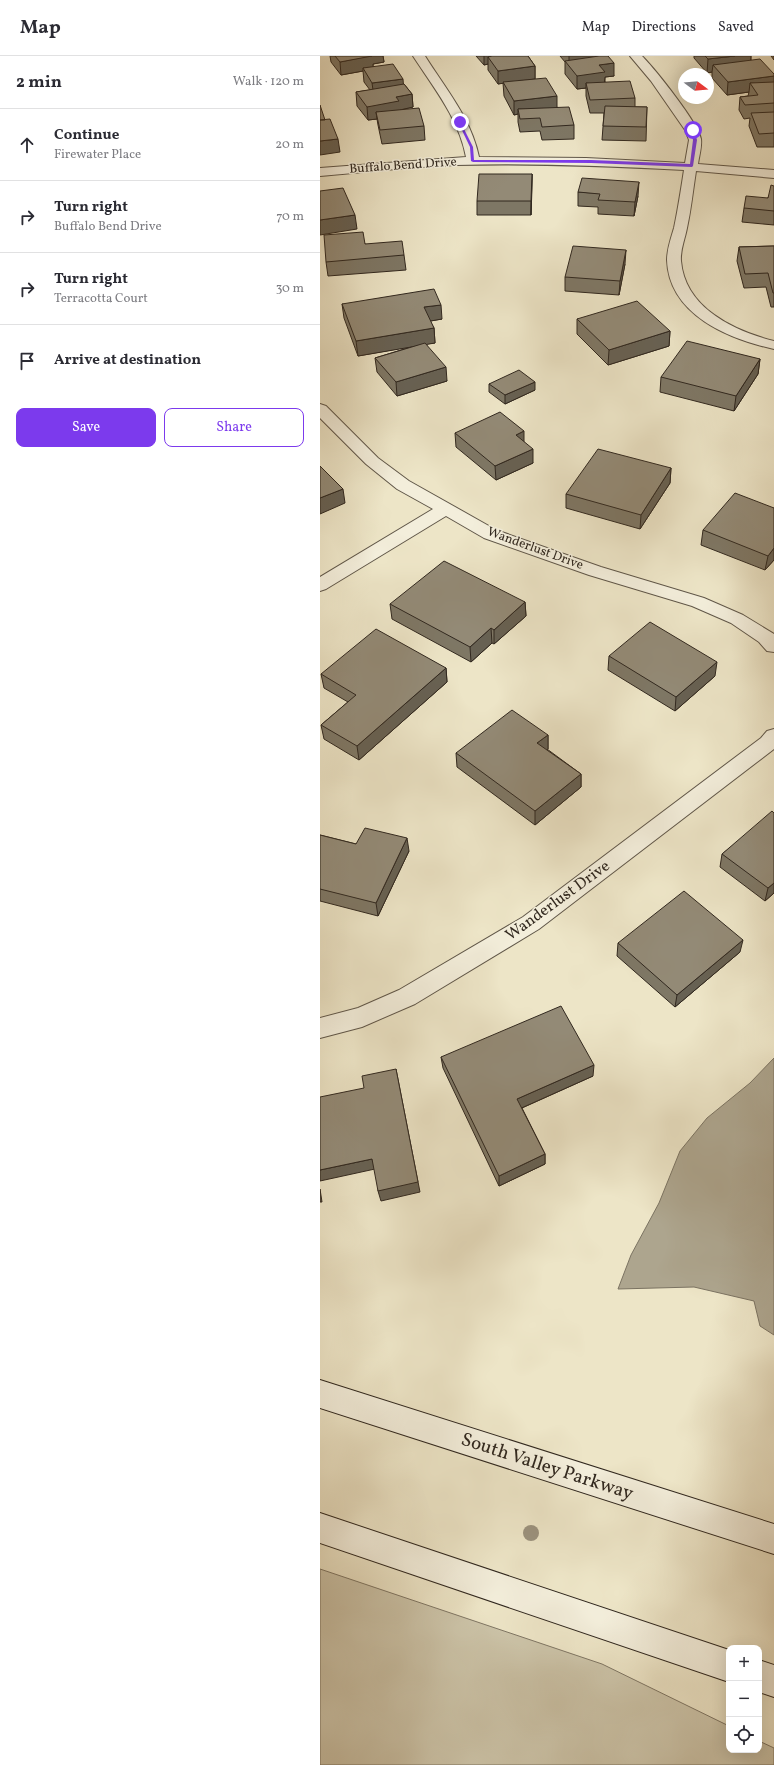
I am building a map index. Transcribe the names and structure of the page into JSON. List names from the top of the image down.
{
  "streets": {
    "street": ["Buffalo Bend Drive", "Wanderlust Drive", "South Valley Parkway"]
  },
  "north": "right",
  "page": {
    "header": "Map",
    "nav": ["Map", "Directions", "Saved"],
    "heading": ["2 min", "Walk · 120 m"],
    "list": [
      ["Continue", "Firewater Place", "20 m"],
      ["Turn right", "Buffalo Bend Drive", "70 m"],
      ["Turn right", "Terracotta Court", "30 m"],
      "Arrive at destination"
    ],
    "buttons": ["Save", "Share"],
    "map_buttons": ["+", "−"]
  }
}
